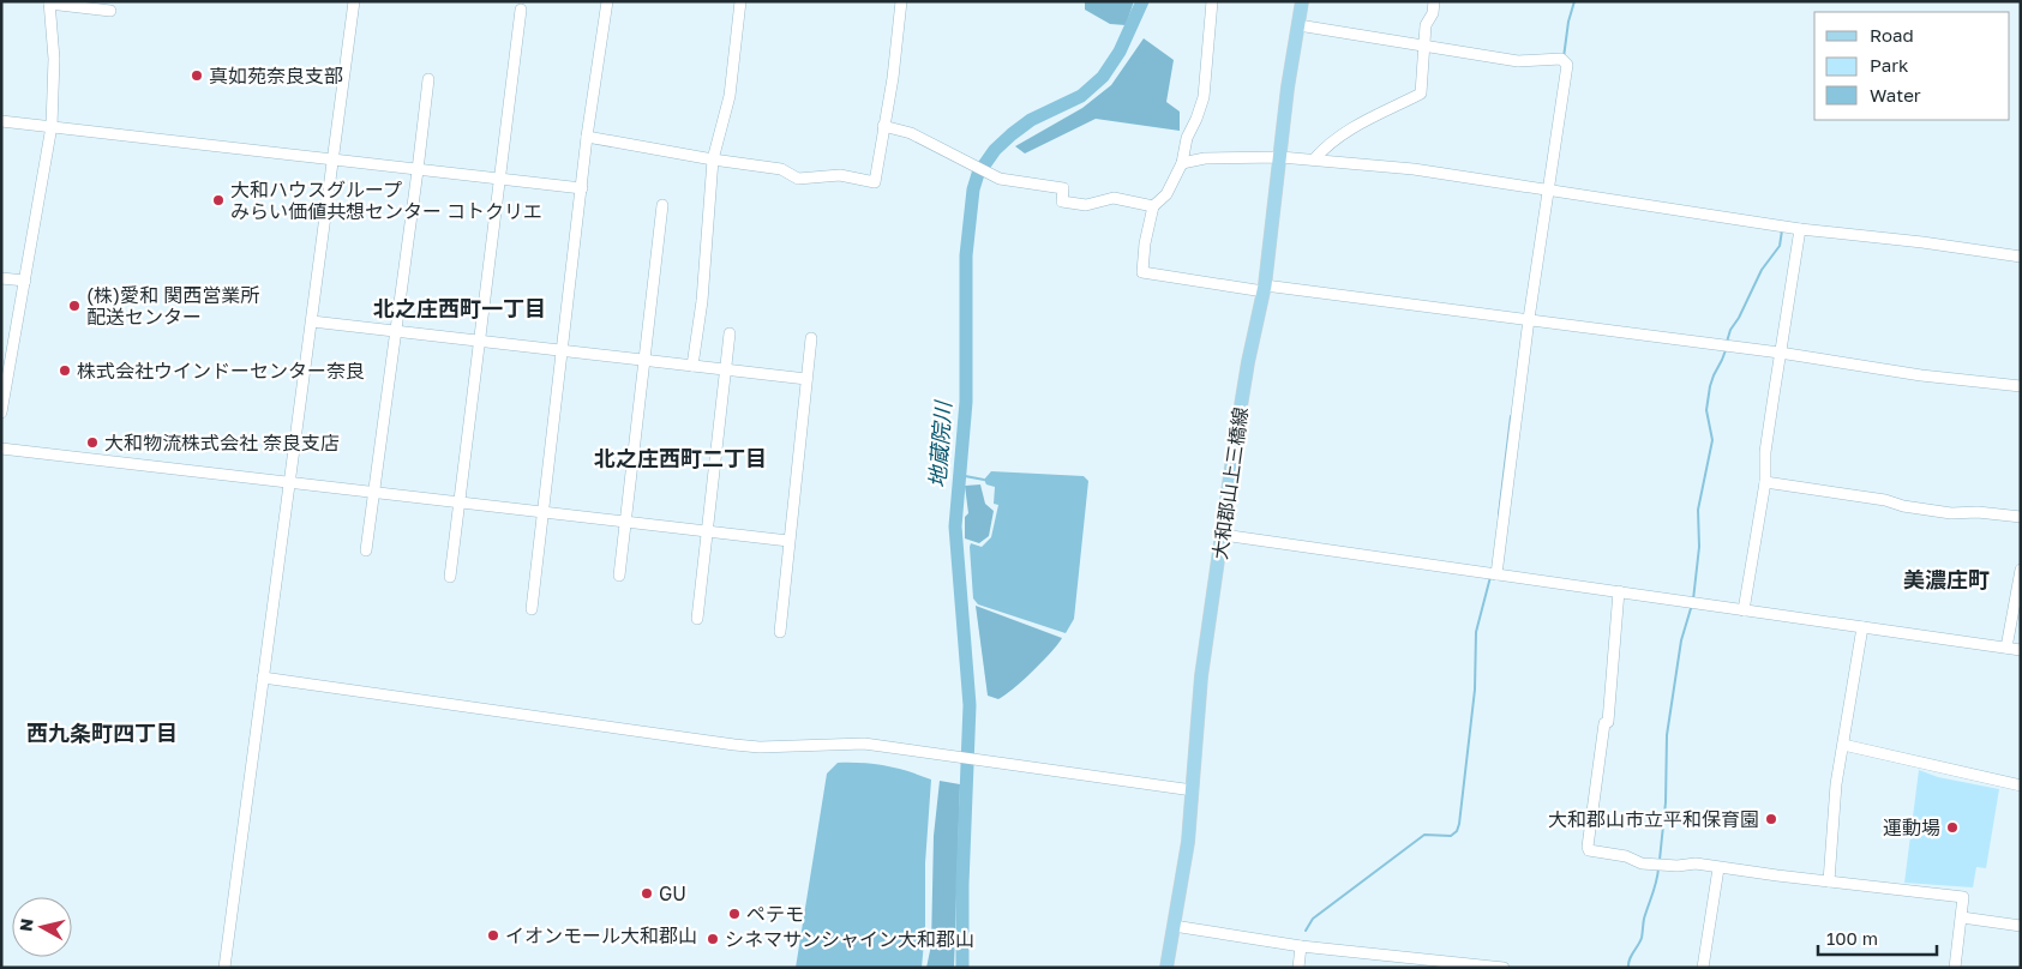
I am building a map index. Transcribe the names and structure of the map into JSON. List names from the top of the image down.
{
  "streets": {
    "main road": ["大和郡山上三橋線"]
  },
  "districts": [
    "北之庄西町一丁目",
    "北之庄西町二丁目",
    "美濃庄町",
    "西九条町四丁目"
  ],
  "water": ["地蔵院川"],
  "places": [
    "真如苑奈良支部",
    "大和ハウスグループ みらい価値共想センター コトクリエ",
    "(株)愛和 関西営業所 配送センター",
    "株式会社ウインドーセンター奈良",
    "大和物流株式会社 奈良支店",
    "大和郡山市立平和保育園",
    "運動場",
    "GU",
    "ペテモ",
    "イオンモール大和郡山",
    "シネマサンシャイン大和郡山"
  ],
  "legend": ["Road", "Park", "Water"],
  "scale_bar": "100 m",
  "north": "left"
}
